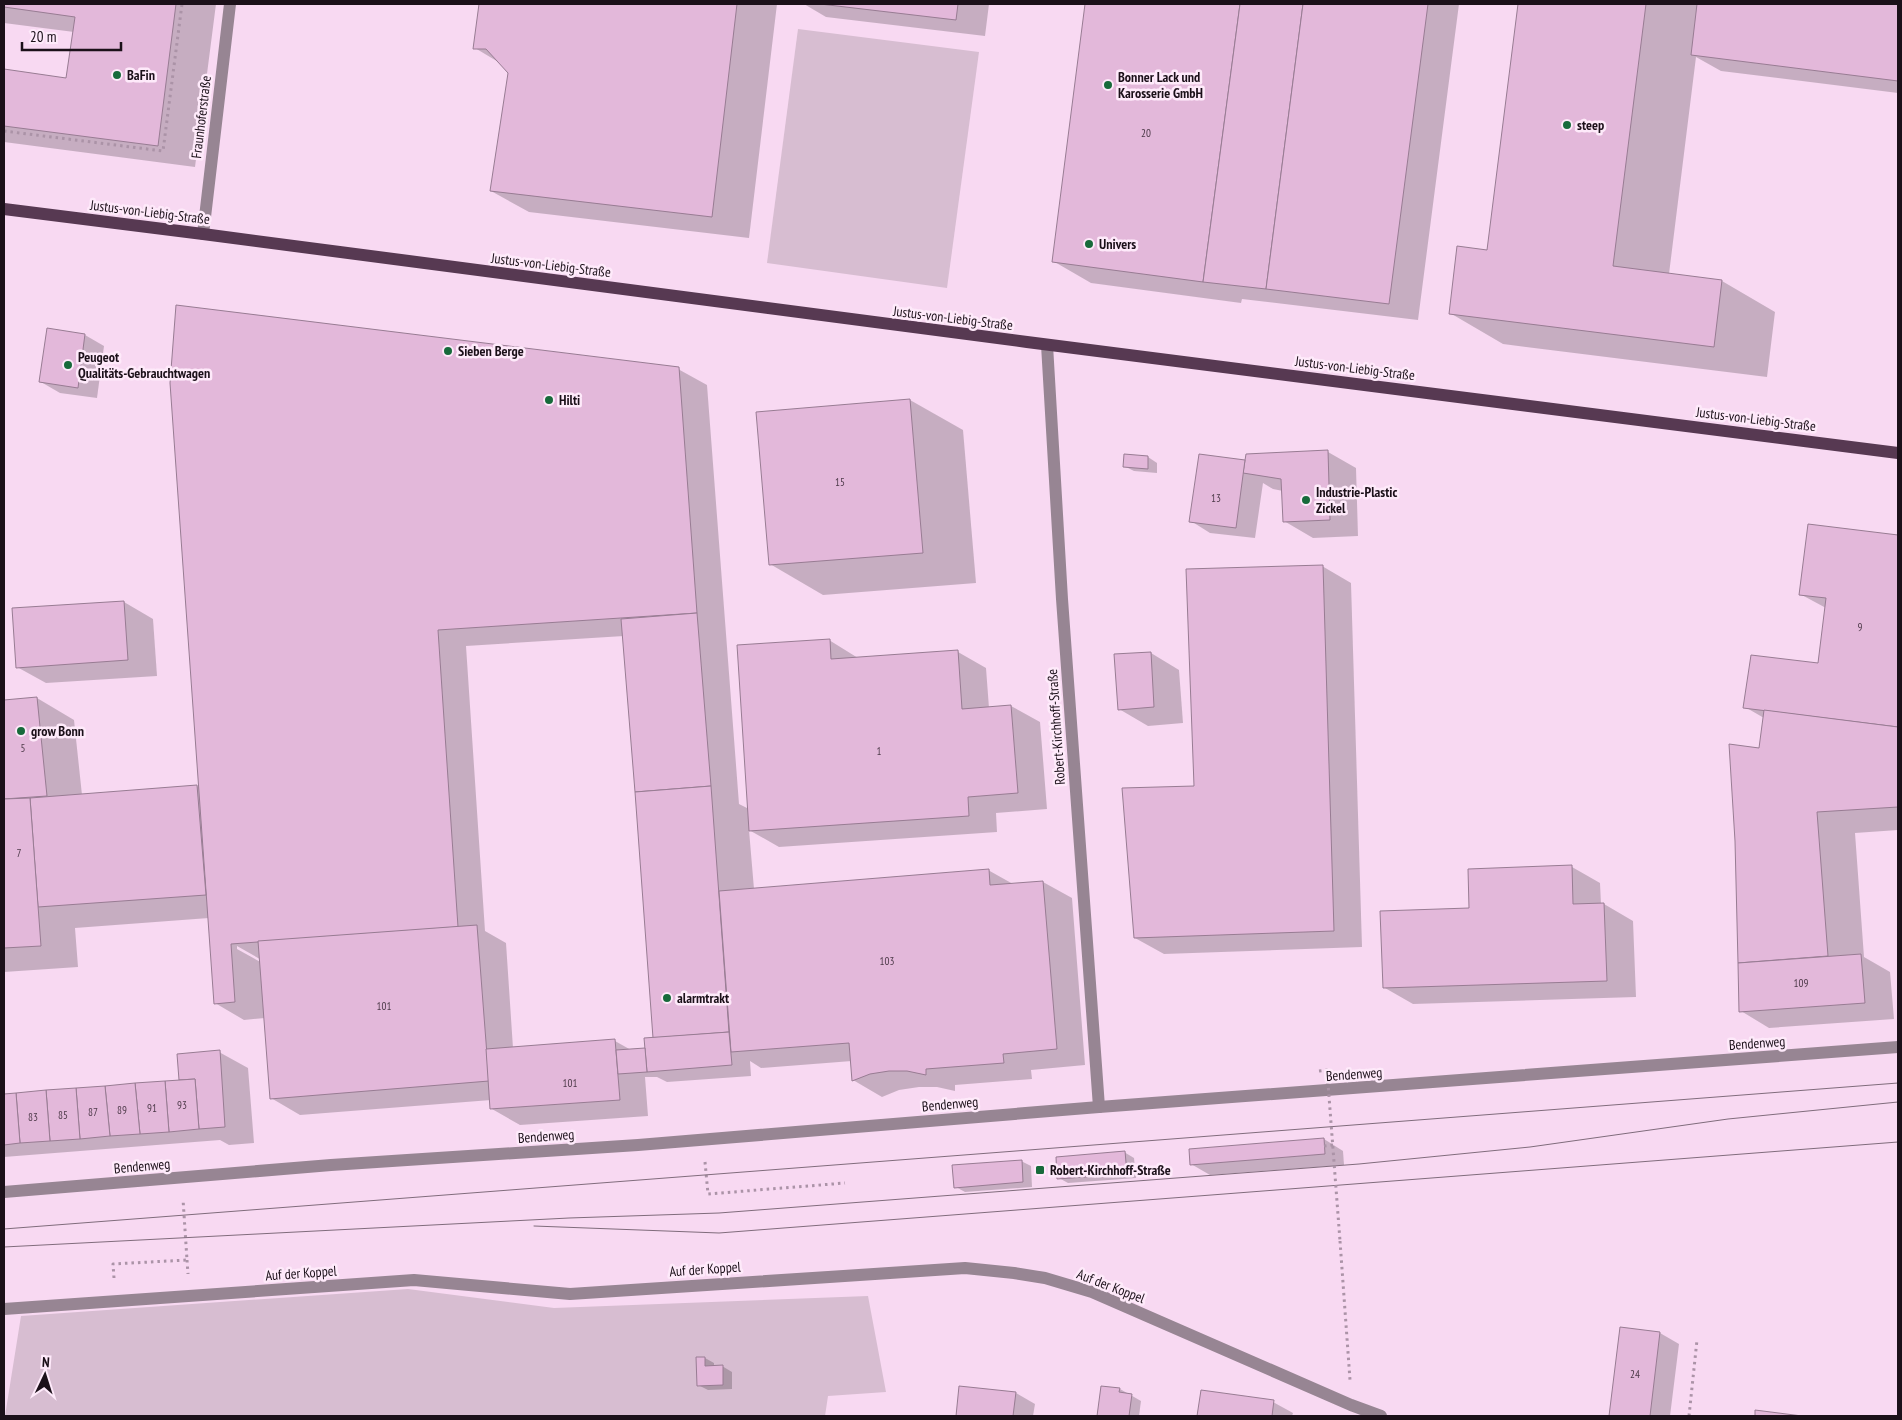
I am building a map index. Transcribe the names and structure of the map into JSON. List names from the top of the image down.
{
  "streets": {
    "main road": ["Justus-von-Liebig-Straße"],
    "street": [
      "Fraunhoferstraße",
      "Robert-Kirchhoff-Straße",
      "Bendenweg",
      "Auf der Koppel"
    ]
  },
  "crossings": [
    ["Fraunhoferstraße", "Justus-von-Liebig-Straße"],
    ["Justus-von-Liebig-Straße", "Robert-Kirchhoff-Straße"],
    ["Robert-Kirchhoff-Straße", "Bendenweg"]
  ],
  "places": {
    "other": [
      "BaFin",
      "Bonner Lack und Karosserie GmbH",
      "steep",
      "Univers",
      "Sieben Berge",
      "Peugeot Qualitäts-Gebrauchtwagen",
      "Hilti",
      "Industrie-Plastic Zickel",
      "grow Bonn",
      "alarmtrakt"
    ],
    "transit": ["Robert-Kirchhoff-Straße"]
  },
  "house_numbers": [
    "20",
    "15",
    "13",
    "9",
    "5",
    "1",
    "7",
    "103",
    "109",
    "101",
    "101",
    "93",
    "91",
    "89",
    "87",
    "85",
    "83",
    "24"
  ],
  "scale_bar": "20 m",
  "north": "top"
}
